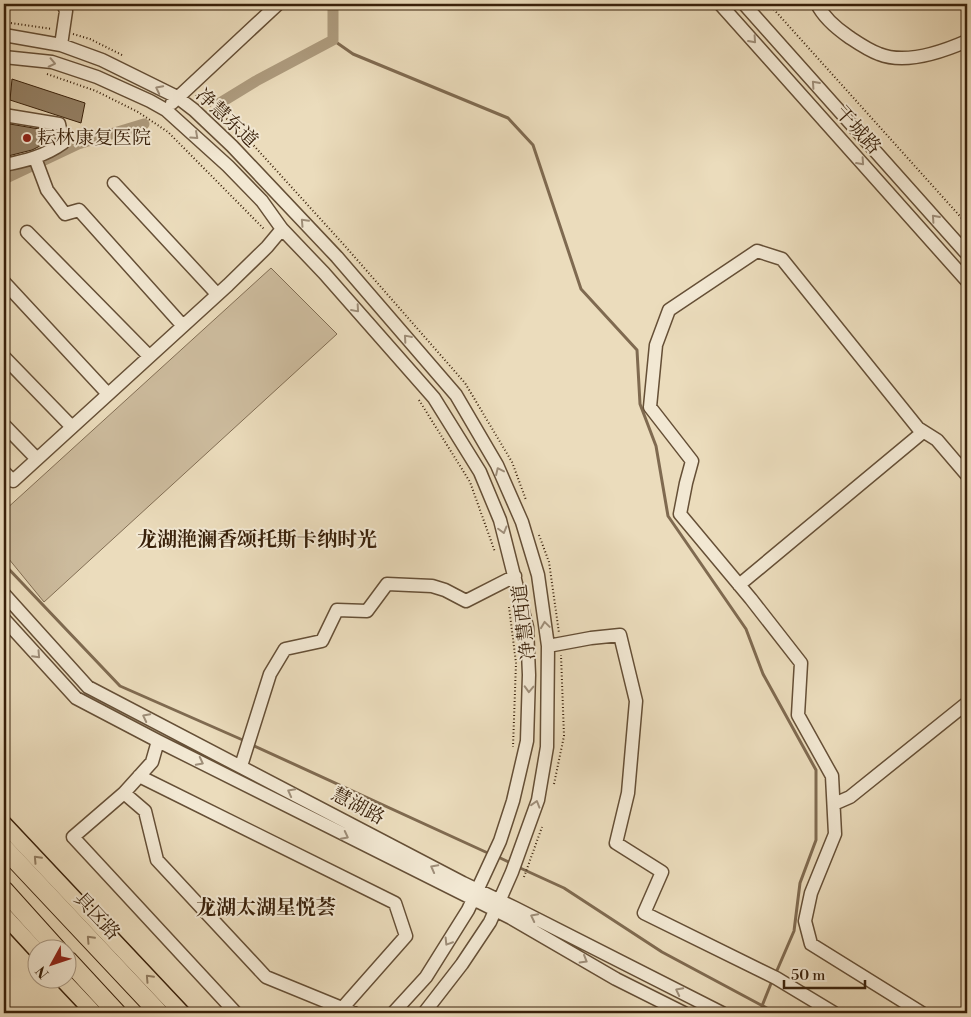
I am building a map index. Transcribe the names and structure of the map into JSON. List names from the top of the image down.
{
  "streets": {
    "highway": ["具区路"],
    "street": [
      "净慧东道",
      "干城路",
      "净慧西道",
      "慧湖路"
    ]
  },
  "crossings": [
    ["净慧东道", "净慧西道"],
    ["净慧西道", "慧湖路"]
  ],
  "districts": ["龙湖滟澜香颂托斯卡纳时光", "龙湖太湖星悦荟"],
  "places": ["耘林康复医院"],
  "scale_bar": "50 m",
  "north": "bottom left"
}
